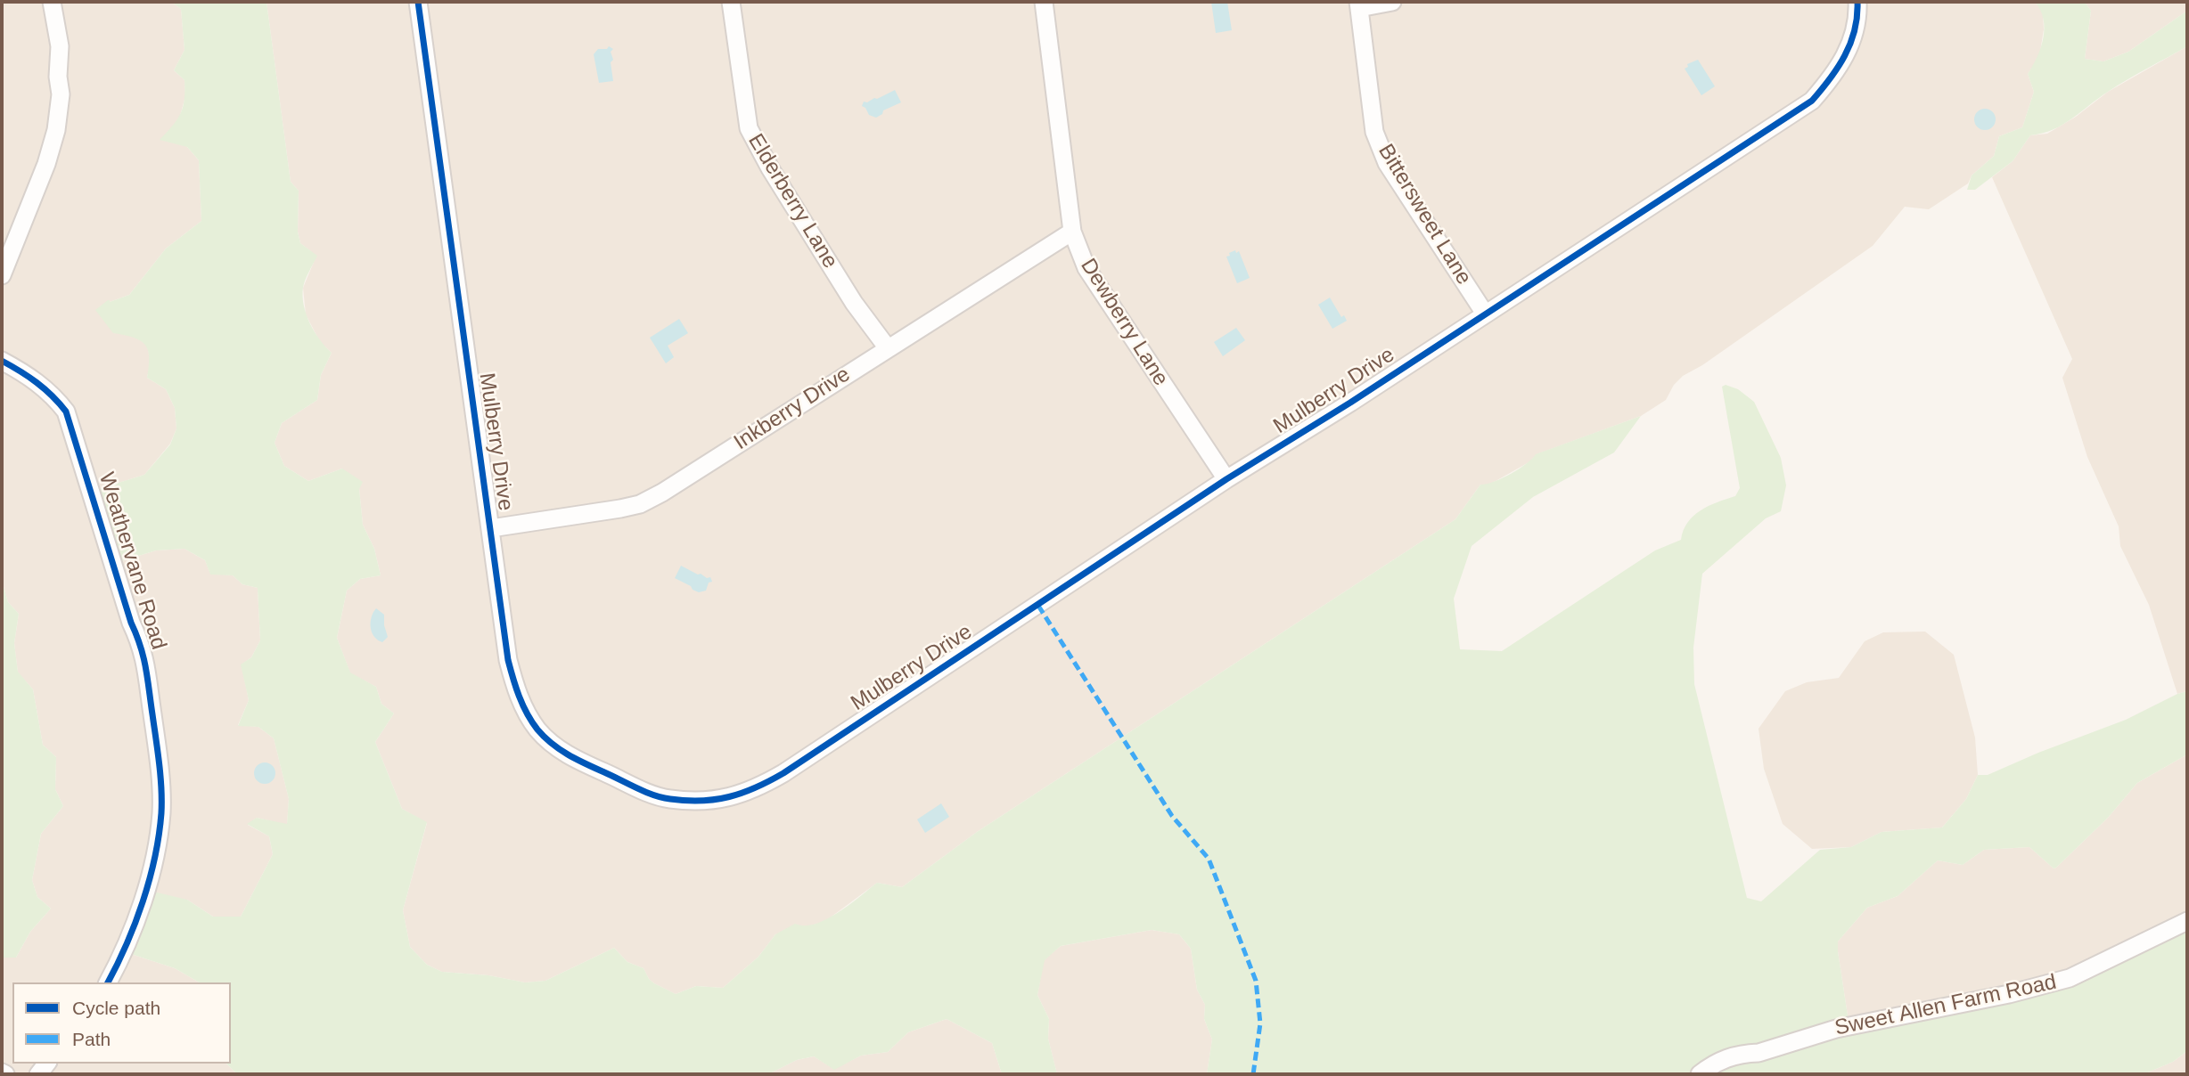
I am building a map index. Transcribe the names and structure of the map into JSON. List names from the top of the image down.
{
  "streets": {
    "street": [
      "Elderberry Lane",
      "Bittersweet Lane",
      "Dewberry Lane",
      "Mulberry Drive",
      "Inkberry Drive",
      "Weathervane Road",
      "Sweet Allen Farm Road"
    ]
  },
  "crossings": [
    ["Elderberry Lane", "Inkberry Drive"],
    ["Bittersweet Lane", "Mulberry Drive"],
    ["Dewberry Lane", "Mulberry Drive"],
    ["Dewberry Lane", "Inkberry Drive"],
    ["Mulberry Drive", "Inkberry Drive"]
  ],
  "legend": ["Cycle path", "Path"]
}
